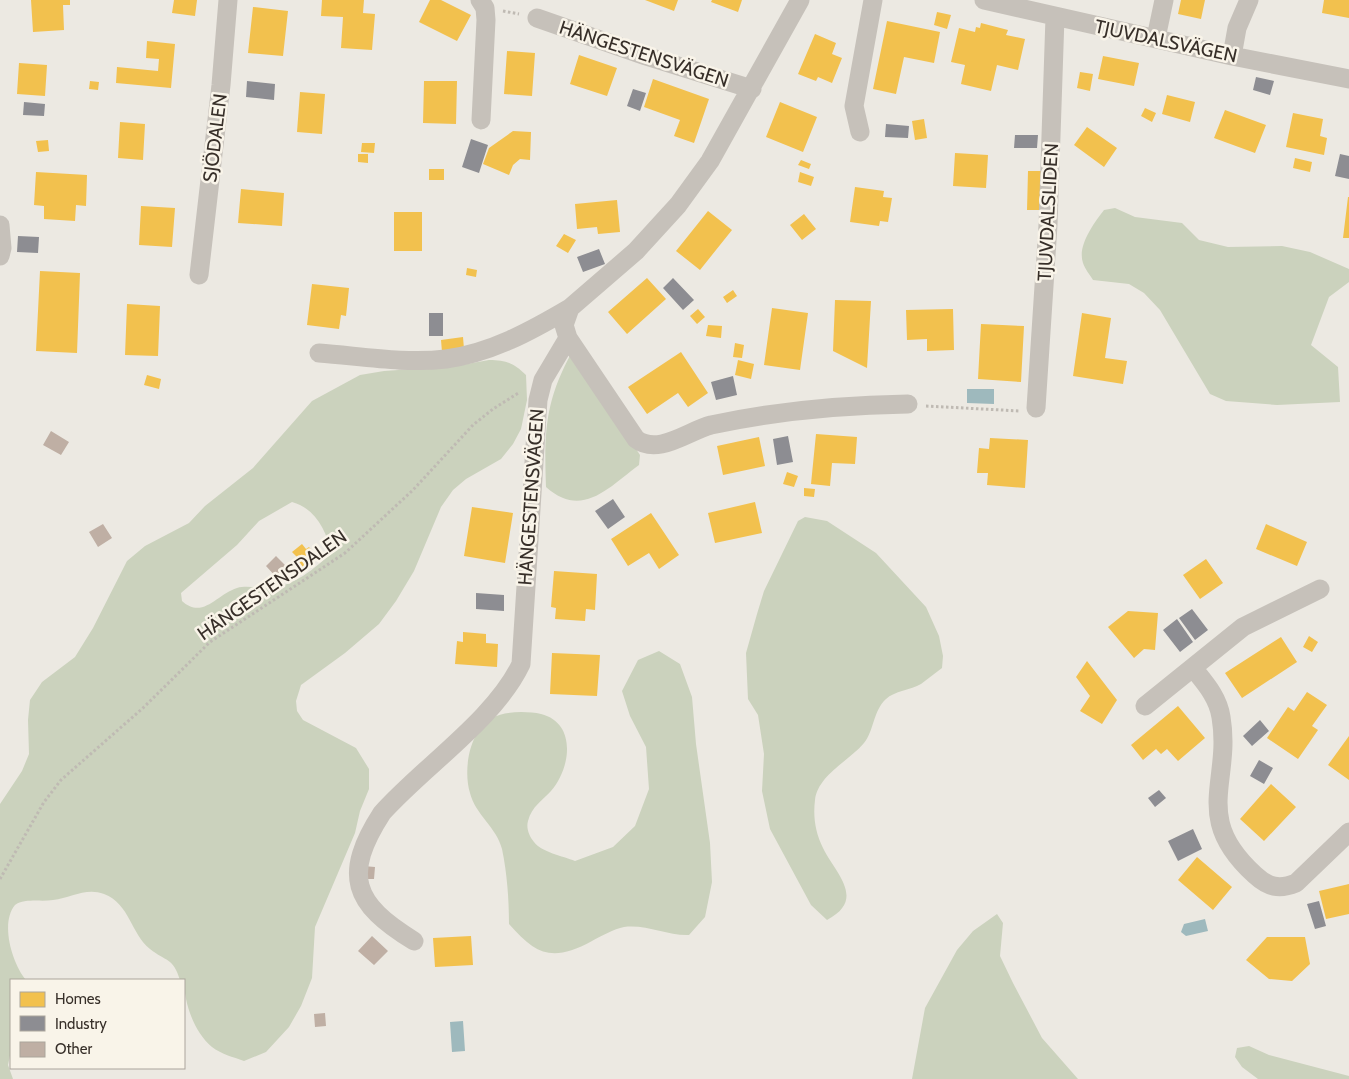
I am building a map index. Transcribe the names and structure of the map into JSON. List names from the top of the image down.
{
  "streets": {
    "street": [
      "TJUVDALSVÄGEN",
      "HÄNGESTENSVÄGEN",
      "SJÖDALEN",
      "TJUVDALSLIDEN"
    ],
    "path": ["HÄNGESTENSDALEN"]
  },
  "crossings": [
    ["TJUVDALSVÄGEN", "TJUVDALSLIDEN"],
    ["HÄNGESTENSVÄGEN", "HÄNGESTENSDALEN"]
  ],
  "legend": ["Homes", "Industry", "Other"]
}
